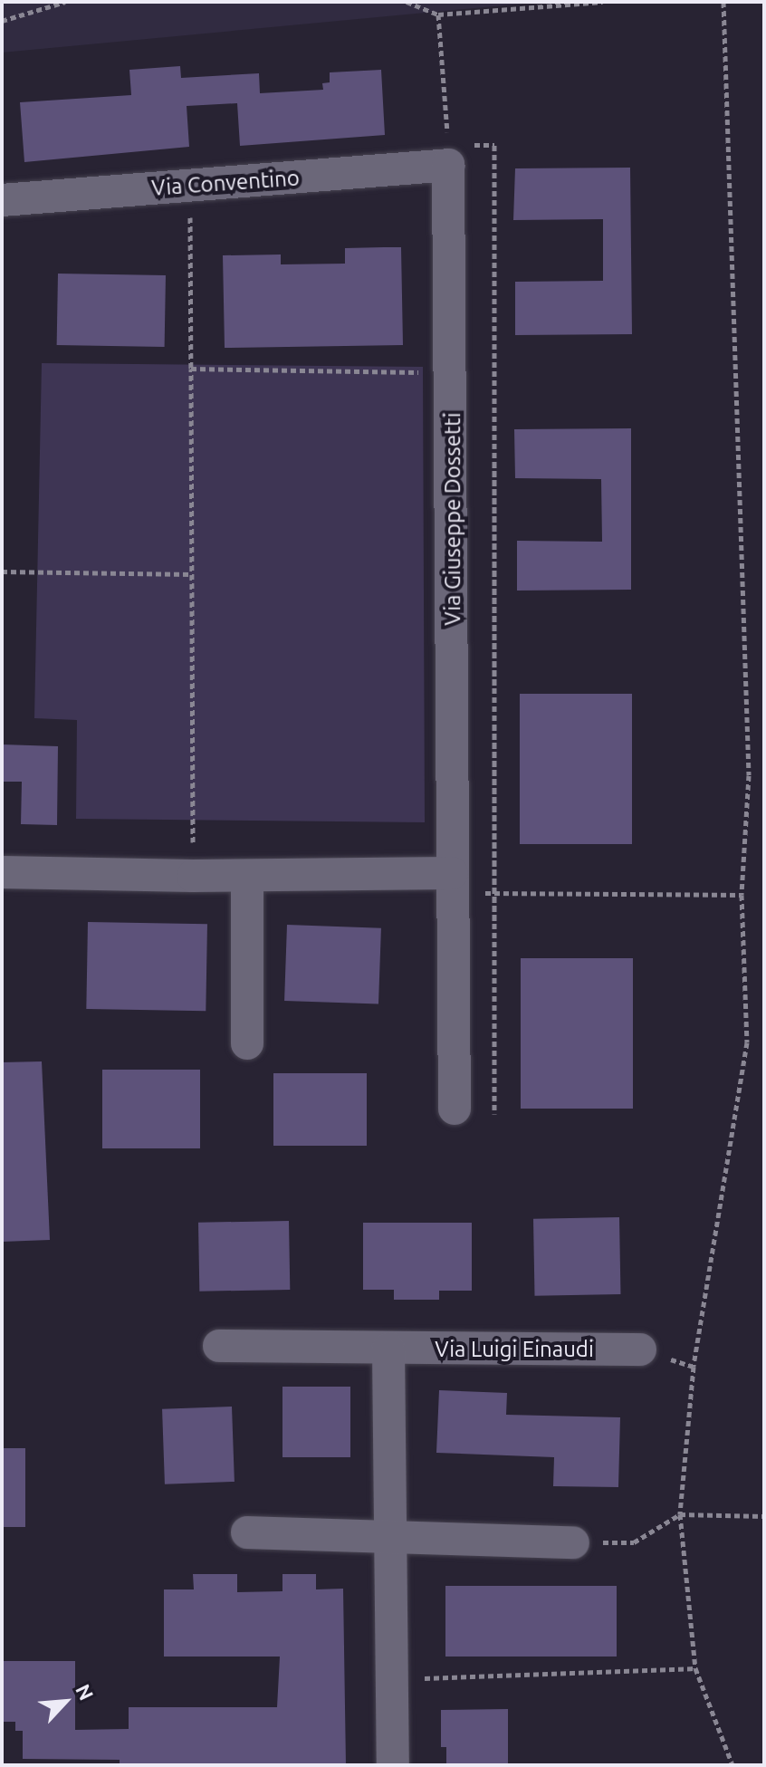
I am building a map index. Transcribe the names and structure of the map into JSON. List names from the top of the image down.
{
  "streets": {
    "street": ["Via Conventino", "Via Giuseppe Dossetti", "Via Luigi Einaudi"]
  },
  "crossings": [
    ["Via Conventino", "Via Giuseppe Dossetti"]
  ],
  "north": "top right"
}
